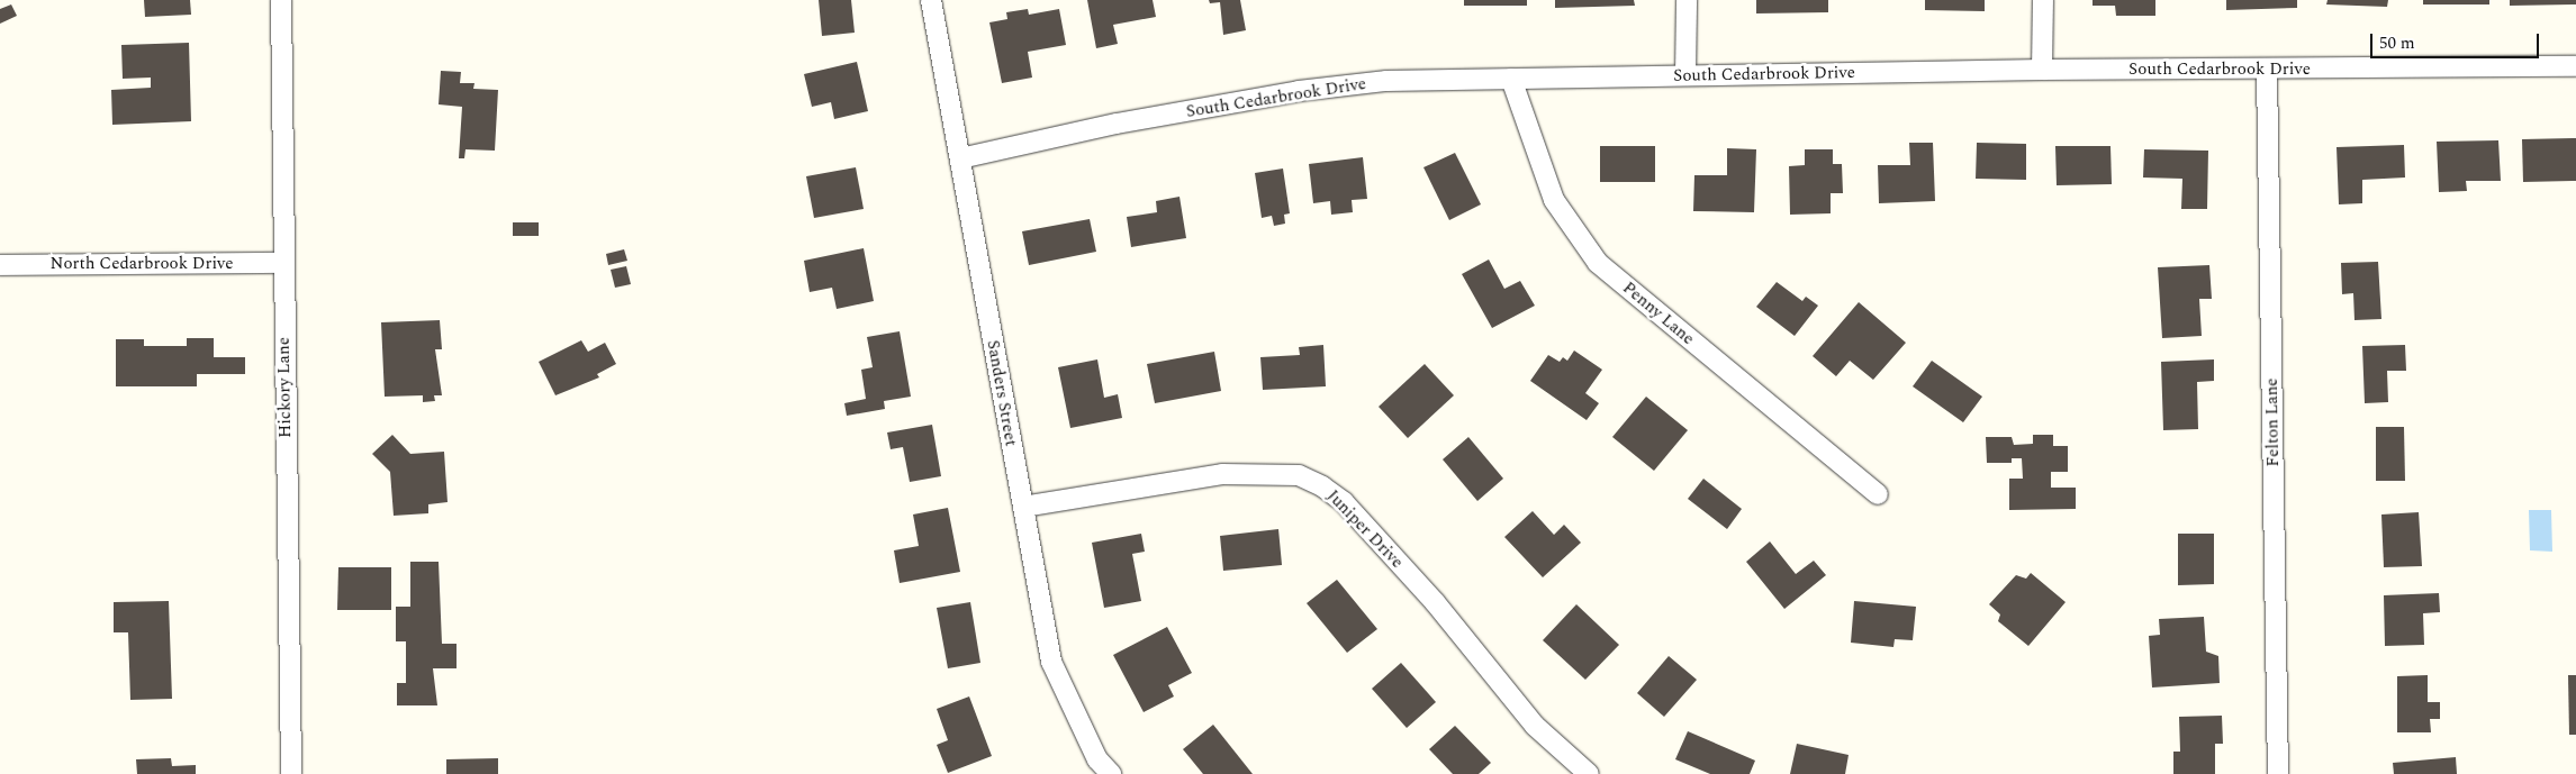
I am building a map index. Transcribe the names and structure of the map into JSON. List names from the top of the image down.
{
  "streets": {
    "street": [
      "South Cedarbrook Drive",
      "North Cedarbrook Drive",
      "Penny Lane",
      "Hickory Lane",
      "Sanders Street",
      "Felton Lane",
      "Juniper Drive"
    ]
  },
  "crossings": [
    ["South Cedarbrook Drive", "Penny Lane"],
    ["South Cedarbrook Drive", "Sanders Street"],
    ["South Cedarbrook Drive", "Felton Lane"],
    ["North Cedarbrook Drive", "Hickory Lane"],
    ["Sanders Street", "Juniper Drive"]
  ],
  "scale_bar": "50 m"
}
